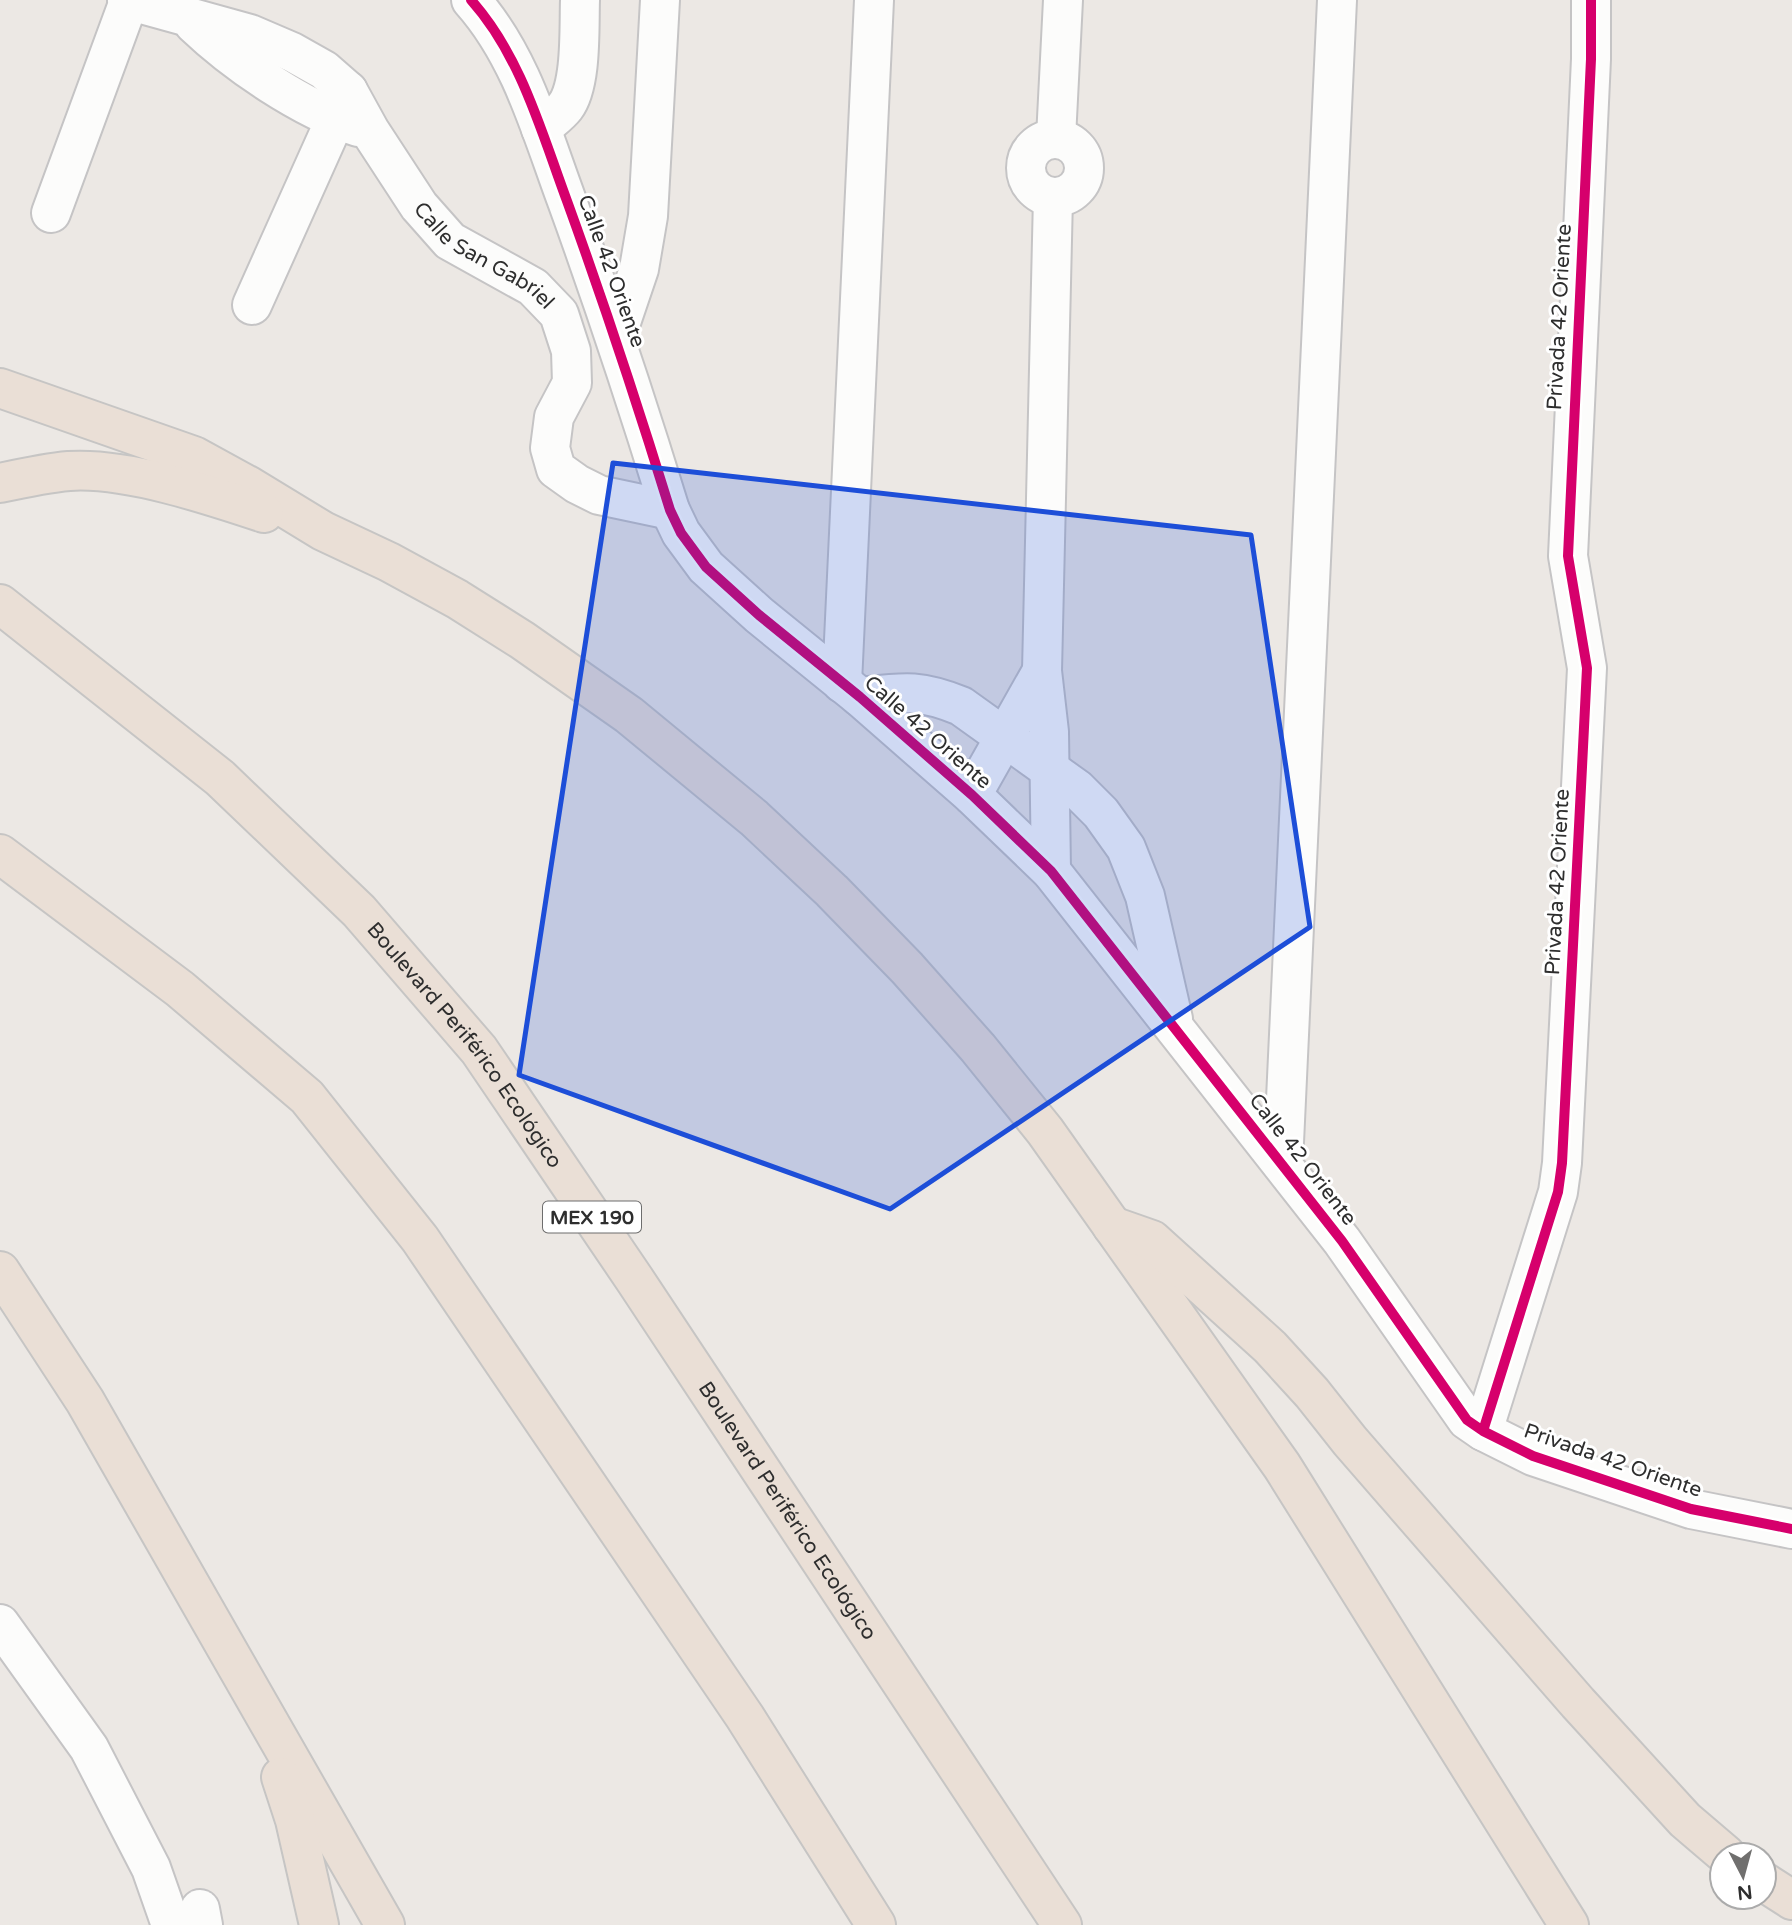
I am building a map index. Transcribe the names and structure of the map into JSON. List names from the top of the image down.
{
  "streets": {
    "highway": ["Boulevard Periférico Ecológico", "MEX 190"],
    "street": ["Calle San Gabriel", "Calle 42 Oriente", "Privada 42 Oriente"]
  },
  "crossings": [
    ["Calle San Gabriel", "Calle 42 Oriente"],
    ["Calle 42 Oriente", "Privada 42 Oriente"]
  ],
  "north": "bottom"
}
